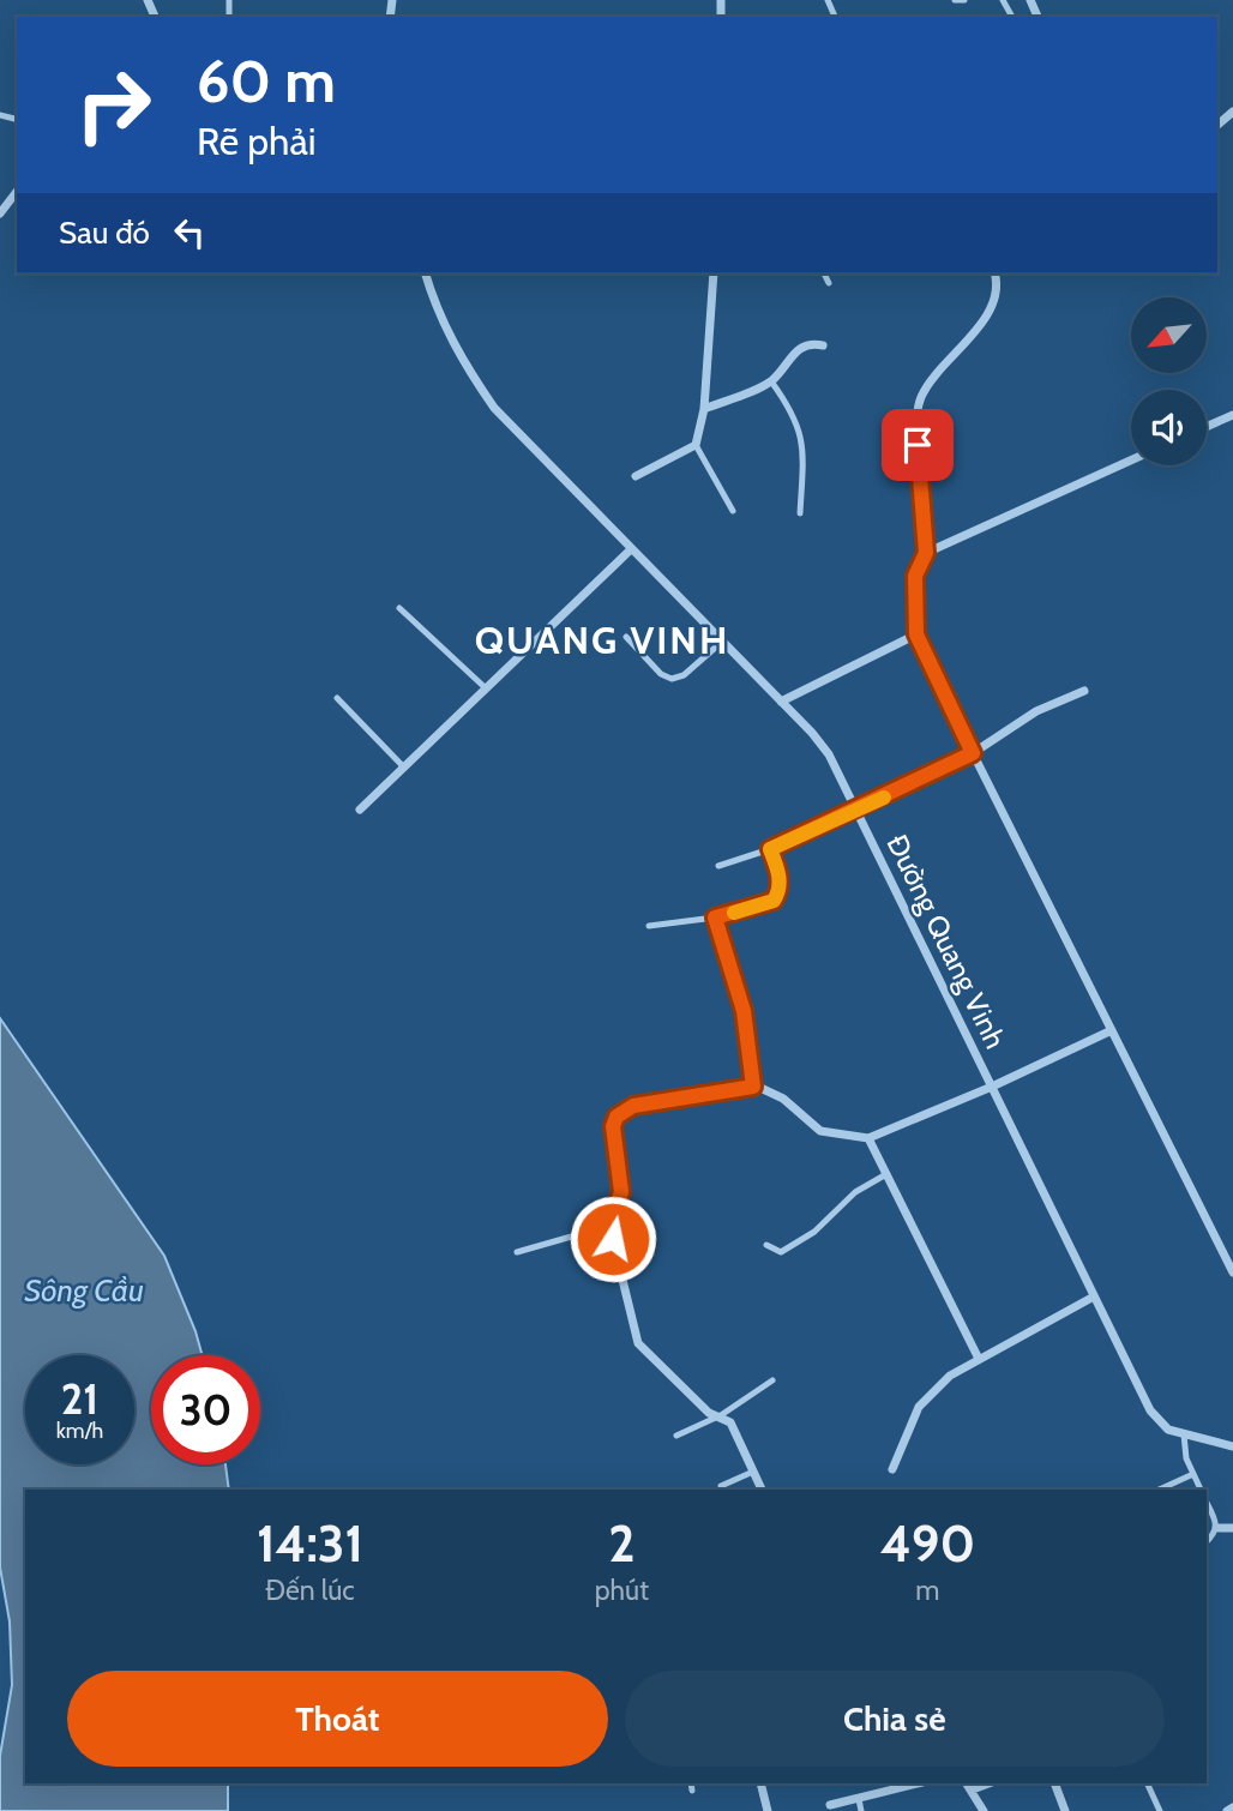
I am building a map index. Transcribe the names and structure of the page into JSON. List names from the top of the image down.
{
  "streets": {
    "street": ["Đường Quang Vinh"]
  },
  "districts": ["QUANG VINH"],
  "water": ["Sông Cầu"],
  "north": "bottom left",
  "page": {
    "turn": ["60 m", "Rẽ phải"],
    "then": "Sau đó",
    "speed": "21 km/h",
    "limit": "30",
    "eta": [
      "14:31",
      "Đến lúc",
      "2",
      "phút",
      "490",
      "m"
    ],
    "buttons": ["Thoát", "Chia sẻ"]
  }
}
